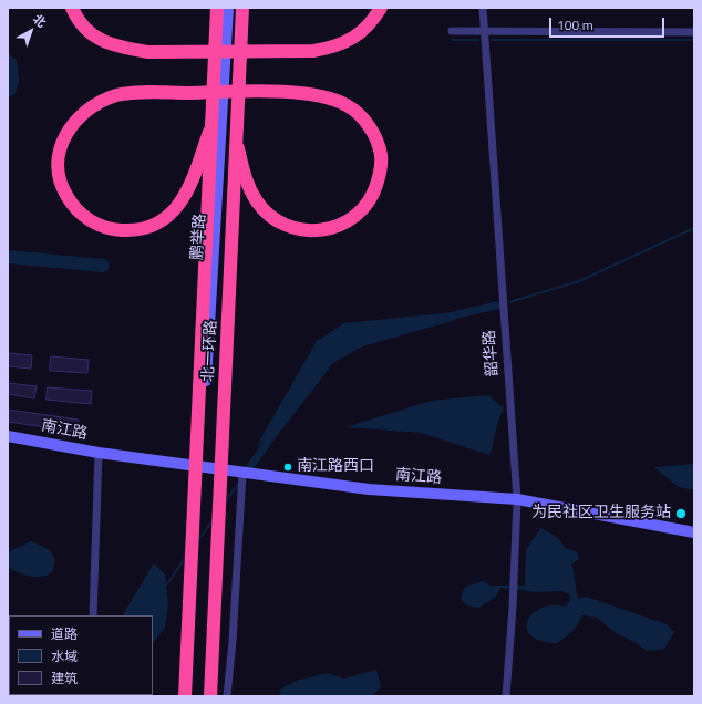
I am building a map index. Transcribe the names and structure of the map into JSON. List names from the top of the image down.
{
  "streets": {
    "highway": ["北一环路"],
    "main road": ["鹏举路", "南江路"],
    "street": ["韶华路"]
  },
  "crossings": [
    ["鹏举路", "南江路"],
    ["韶华路", "南江路"]
  ],
  "places": ["南江路西口", "为民社区卫生服务站"],
  "legend": ["道路", "水域", "建筑"],
  "scale_bar": "100 m",
  "north": "top right"
}
